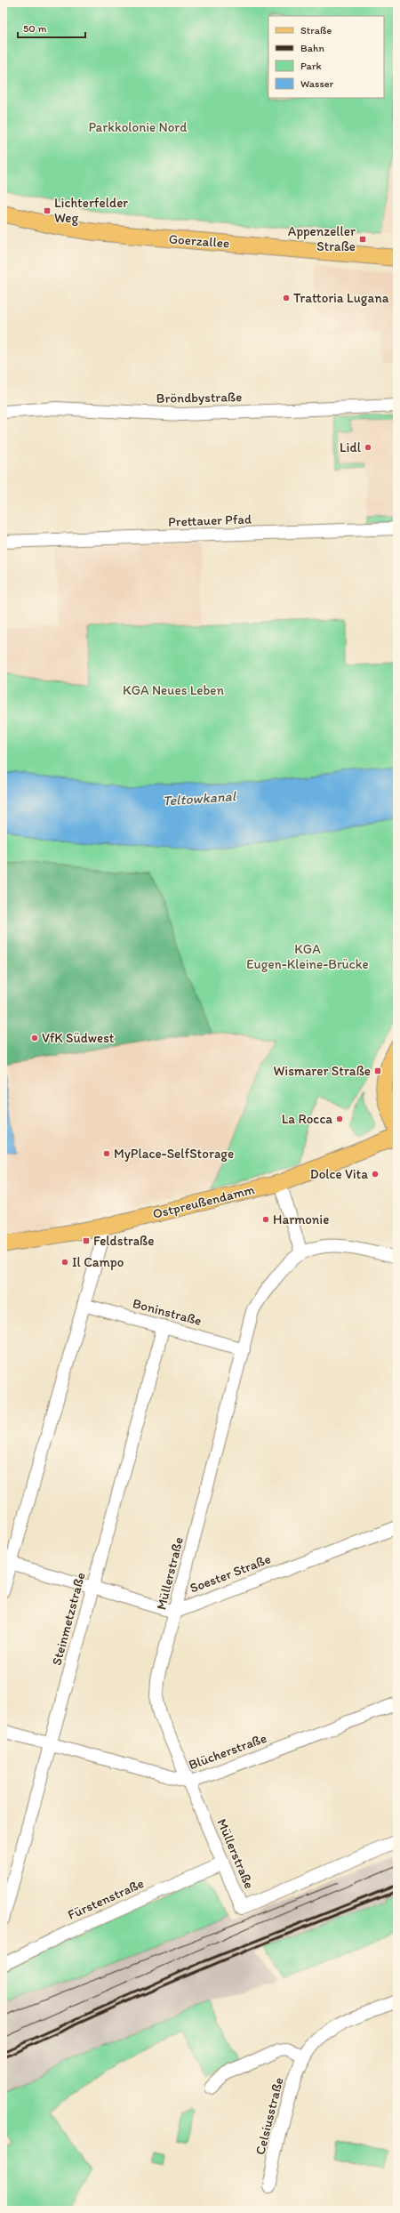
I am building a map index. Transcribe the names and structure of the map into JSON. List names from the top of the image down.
{
  "streets": {
    "main road": ["Goerzallee", "Ostpreußendamm"],
    "street": [
      "Bröndbystraße",
      "Prettauer Pfad",
      "Boninstraße",
      "Müllerstraße",
      "Soester Straße",
      "Steinmetzstraße",
      "Blücherstraße",
      "Fürstenstraße",
      "Celsiusstraße"
    ]
  },
  "crossings": [
    ["Boninstraße", "Müllerstraße"],
    ["Boninstraße", "Steinmetzstraße"],
    ["Müllerstraße", "Soester Straße"],
    ["Müllerstraße", "Blücherstraße"],
    ["Müllerstraße", "Fürstenstraße"],
    ["Steinmetzstraße", "Blücherstraße"]
  ],
  "water": ["Teltowkanal"],
  "parks": ["Parkkolonie Nord", "KGA Neues Leben", "KGA Eugen-Kleine-Brücke"],
  "places": {
    "transit": [
      "Lichterfelder Weg",
      "Appenzeller Straße",
      "Wismarer Straße",
      "Feldstraße"
    ],
    "other": [
      "Trattoria Lugana",
      "Lidl",
      "VfK Südwest",
      "La Rocca",
      "MyPlace-SelfStorage",
      "Dolce Vita",
      "Harmonie",
      "Il Campo"
    ]
  },
  "legend": [
    "Straße",
    "Bahn",
    "Park",
    "Wasser"
  ],
  "scale_bar": "50 m"
}
